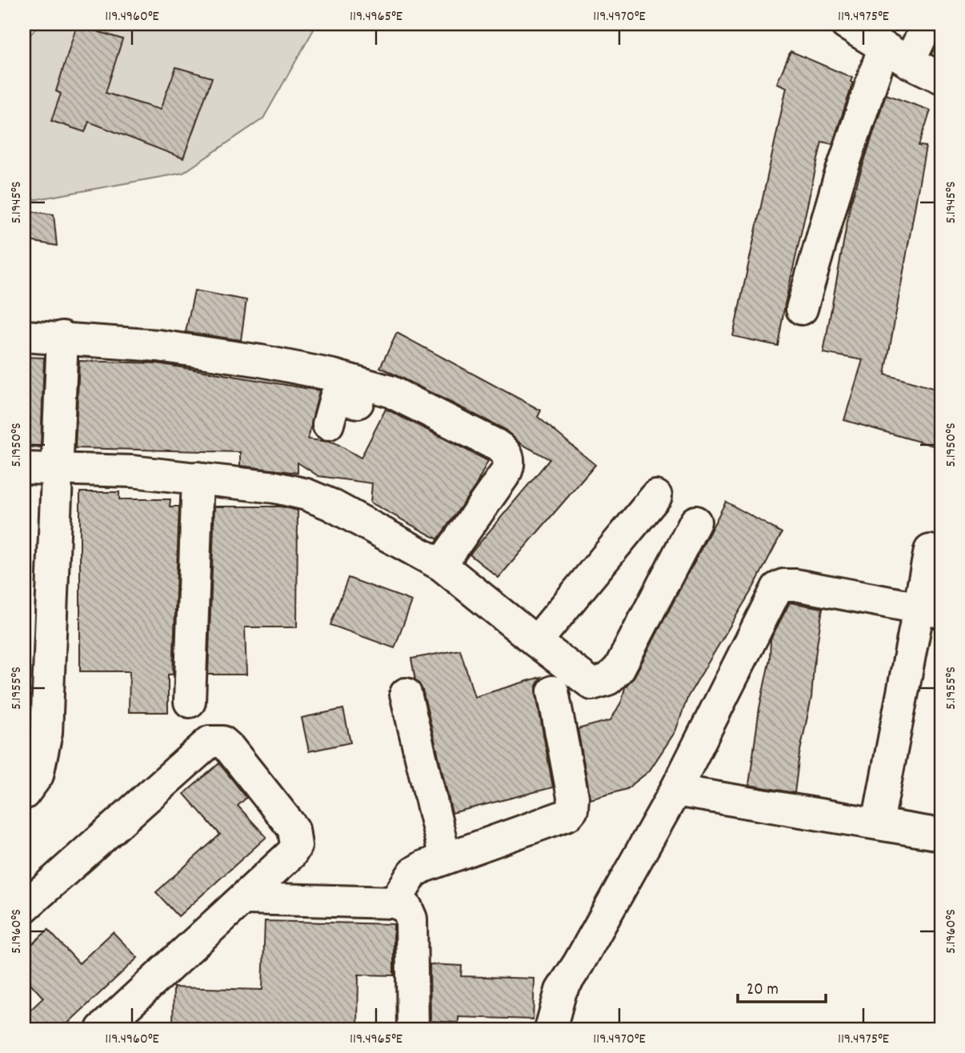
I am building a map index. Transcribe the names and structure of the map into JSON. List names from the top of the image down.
{
  "scale_bar": "20 m",
  "coordinates": [
    "119.4960°E",
    "119.4965°E",
    "119.4970°E",
    "119.4975°E",
    "5.1945°S",
    "5.1950°S",
    "5.1955°S",
    "5.1960°S"
  ]
}
